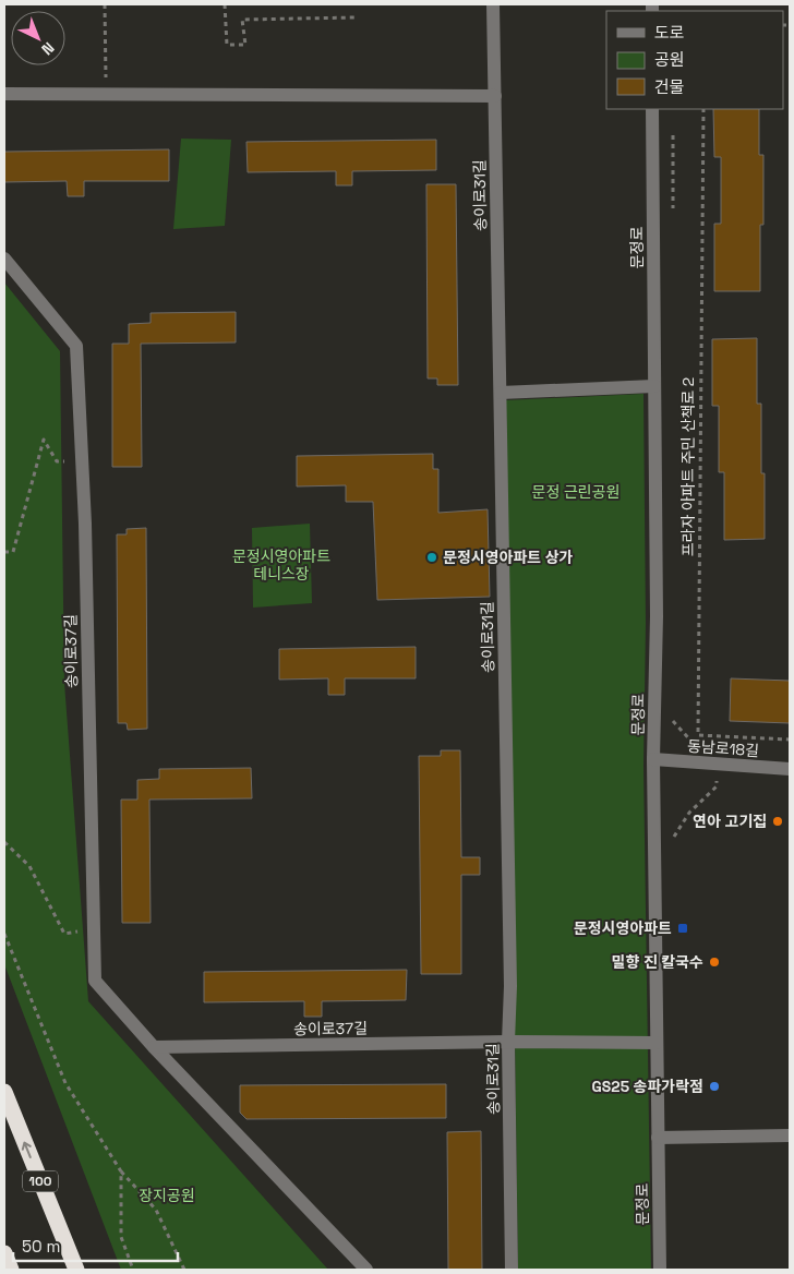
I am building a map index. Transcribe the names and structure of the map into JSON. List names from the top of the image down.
{
  "streets": {
    "highway": ["100"],
    "street": [
      "송이로31길",
      "문정로",
      "송이로37길",
      "동남로18길"
    ],
    "path": ["프라자 아파트 주민 산책로 2"]
  },
  "crossings": [
    ["송이로31길", "송이로37길"],
    ["문정로", "동남로18길"]
  ],
  "parks": ["문정 근린공원", "문정시영아파트 테니스장", "장지공원"],
  "places": {
    "other": [
      "문정시영아파트 상가",
      "연아 고기집",
      "밀향 진 칼국수",
      "GS25 송파가락점"
    ],
    "transit": ["문정시영아파트"]
  },
  "legend": ["도로", "공원", "건물"],
  "scale_bar": "50 m",
  "north": "bottom right"
}
